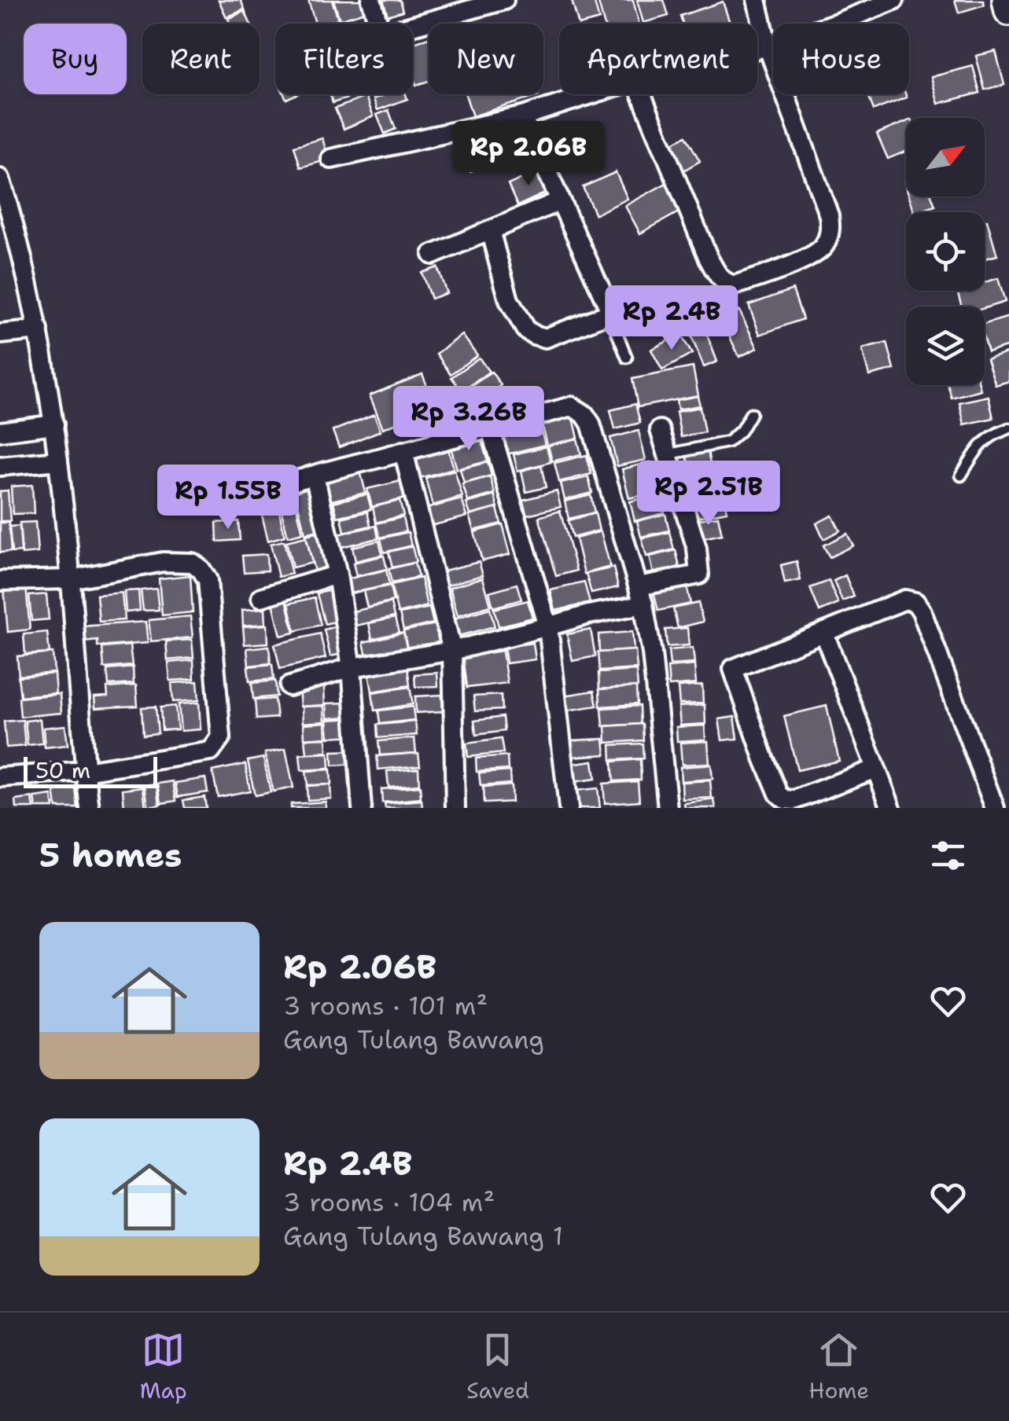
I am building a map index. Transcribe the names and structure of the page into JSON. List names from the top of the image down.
{
  "scale_bar": "50 m",
  "north": "top right",
  "page": {
    "chip": [
      "Buy",
      "Rent",
      "Filters",
      "New",
      "Apartment",
      "House"
    ],
    "price": [
      "Rp 2.06B",
      "Rp 2.4B",
      "Rp 3.26B",
      "Rp 2.51B",
      "Rp 1.55B"
    ],
    "scale": "50 m",
    "heading": "5 homes",
    "list": [
      {
        "name": "Rp 2.06B",
        "note": "3 rooms · 101 m² · Gang Tulang Bawang"
      },
      {
        "name": "Rp 2.4B",
        "note": "3 rooms · 104 m² · Gang Tulang Bawang 1"
      }
    ],
    "tabs": ["Map", "Saved", "Home"]
  }
}
